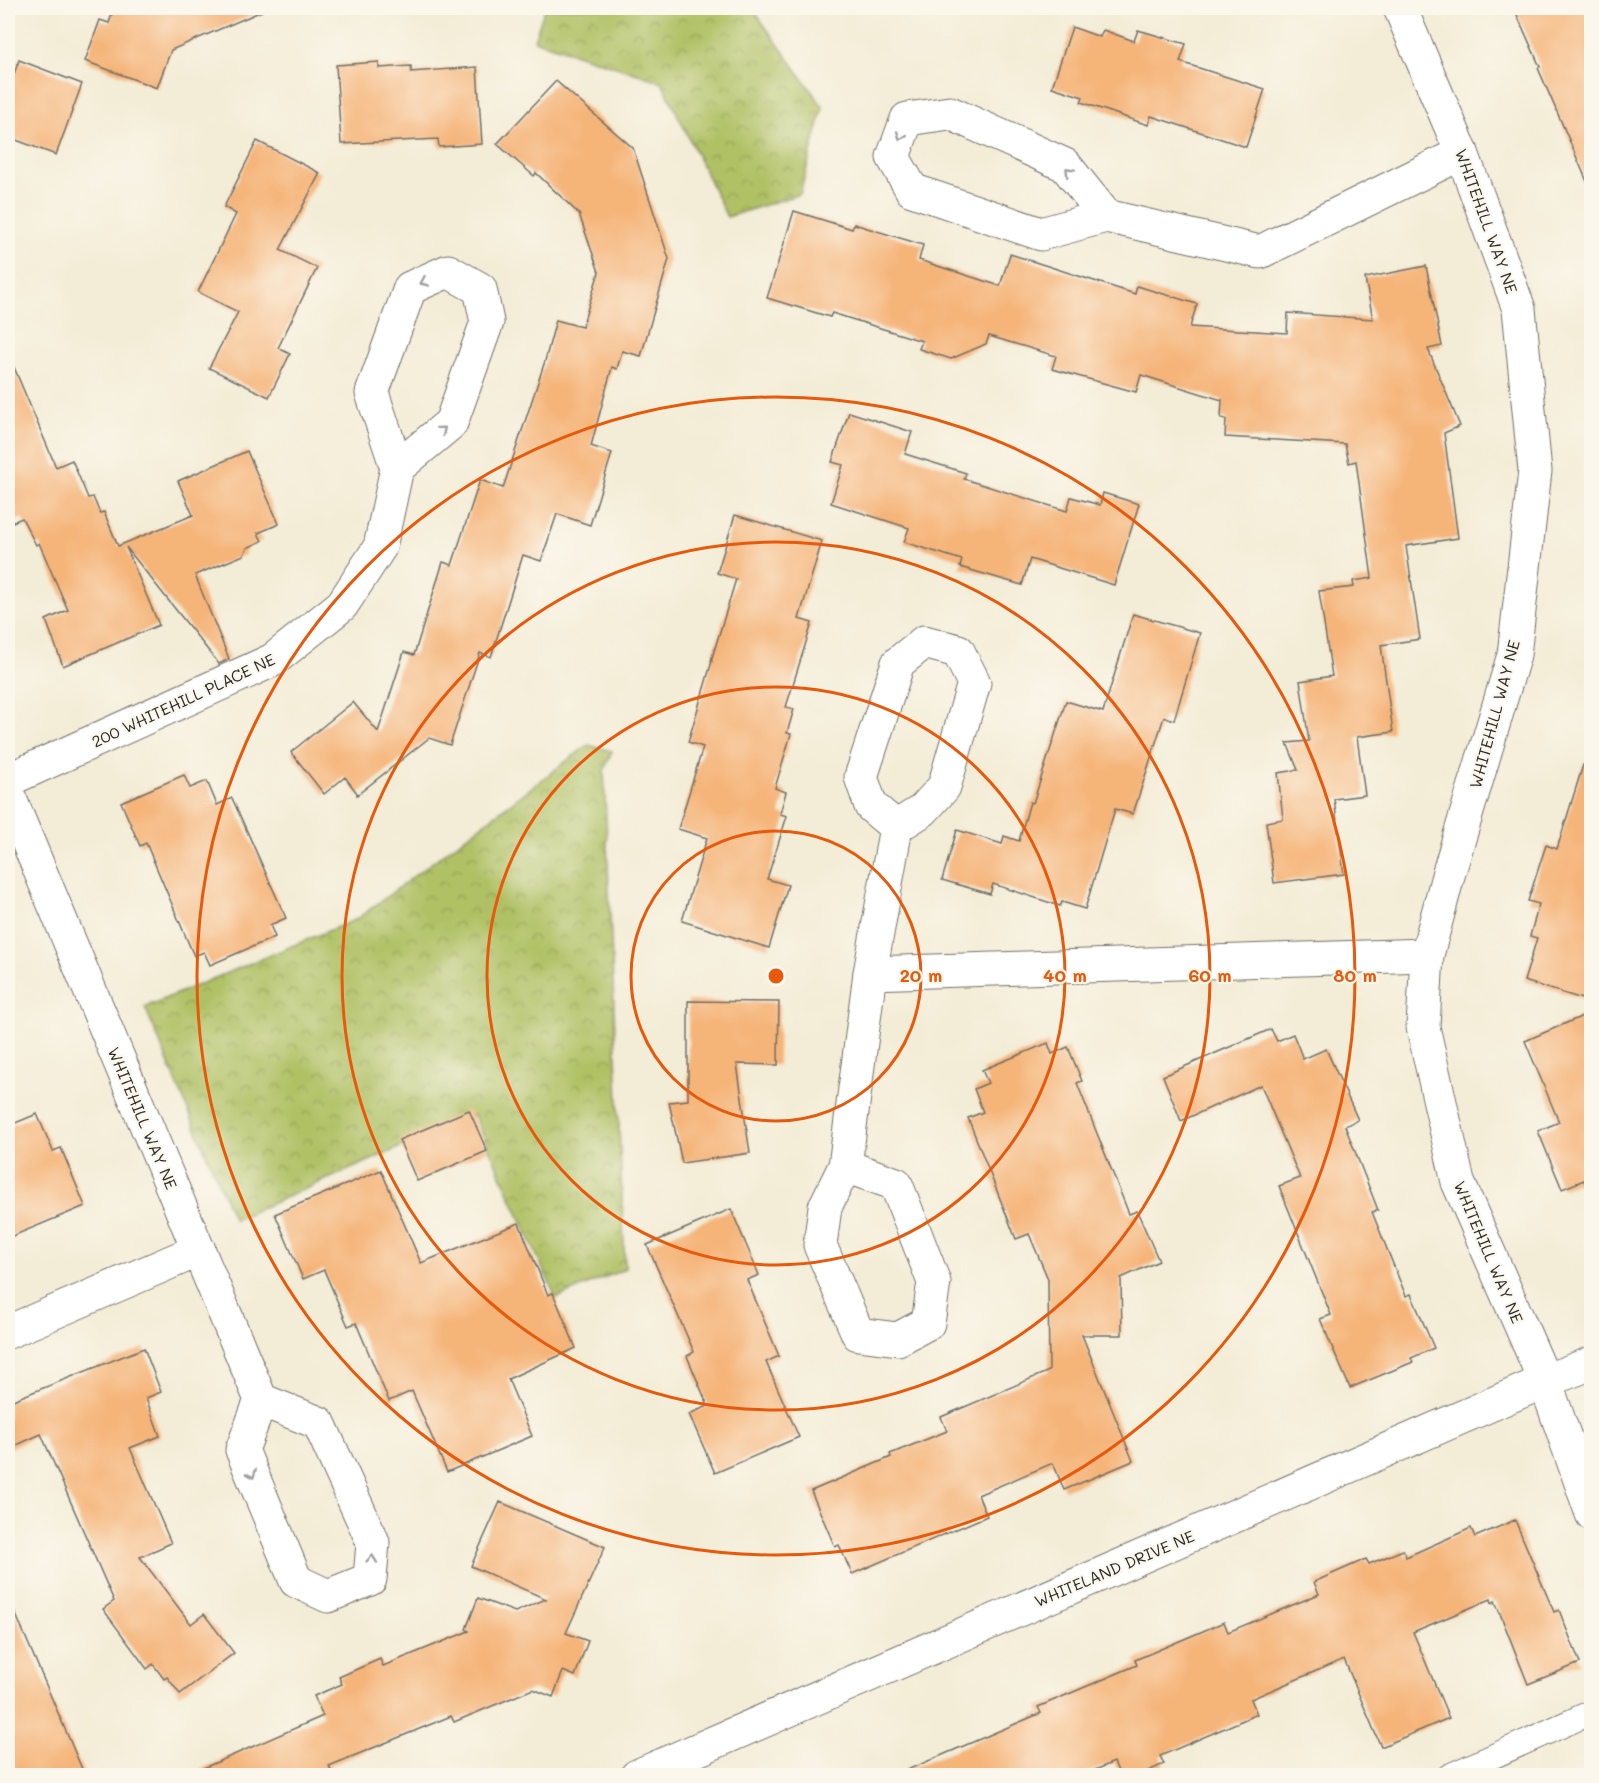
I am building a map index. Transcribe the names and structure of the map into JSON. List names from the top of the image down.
{
  "streets": {
    "street": ["WHITEHILL WAY NE", "200 WHITEHILL PLACE NE", "WHITELAND DRIVE NE"]
  },
  "crossings": [
    ["WHITEHILL WAY NE", "WHITELAND DRIVE NE"]
  ],
  "rings": [
    "20 m",
    "40 m",
    "60 m",
    "80 m"
  ]
}
